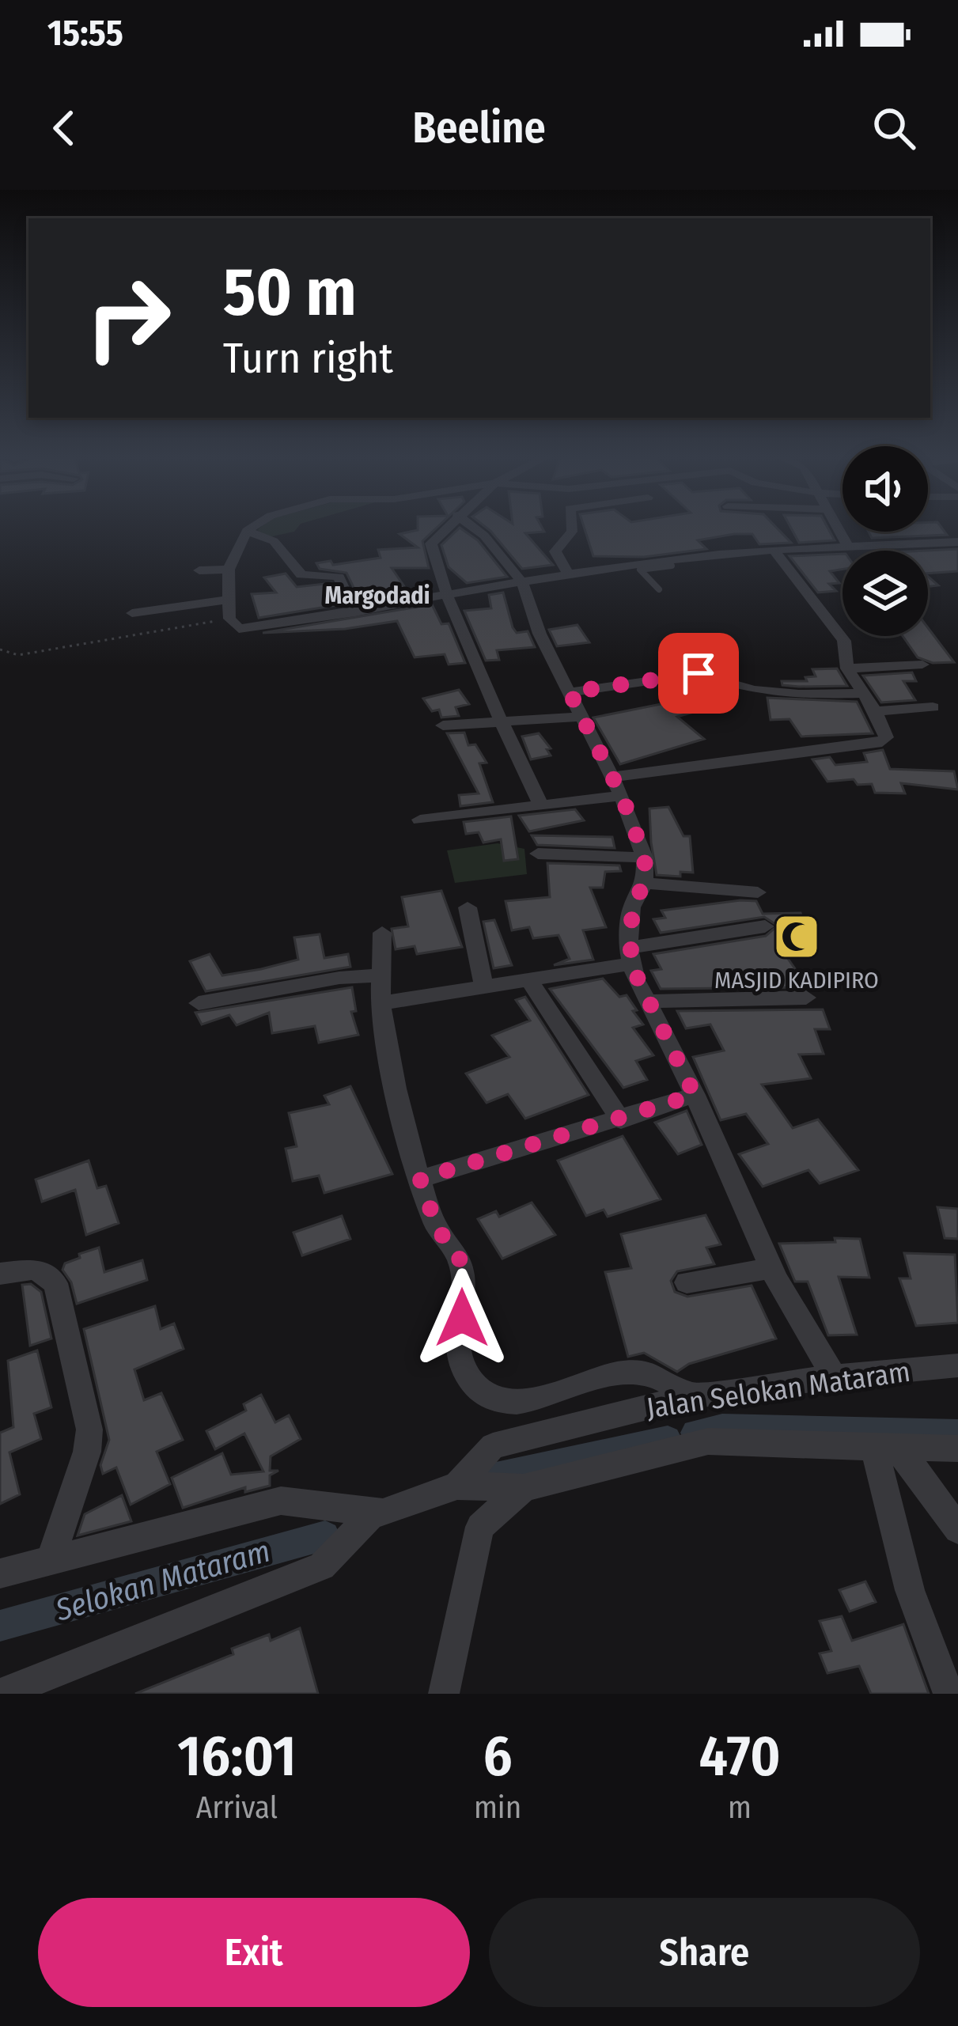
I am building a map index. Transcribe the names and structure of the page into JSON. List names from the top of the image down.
{
  "streets": {
    "street": ["Jalan Selokan Mataram"]
  },
  "districts": ["Margodadi"],
  "water": ["Selokan Mataram"],
  "places": {
    "mosque": ["MASJID KADIPIRO"]
  },
  "page": {
    "status": "15:55",
    "header": "Beeline",
    "turn": ["50 m", "Turn right"],
    "eta": [
      "16:01",
      "Arrival",
      "6",
      "min",
      "470",
      "m"
    ],
    "buttons": ["Exit", "Share"]
  }
}
